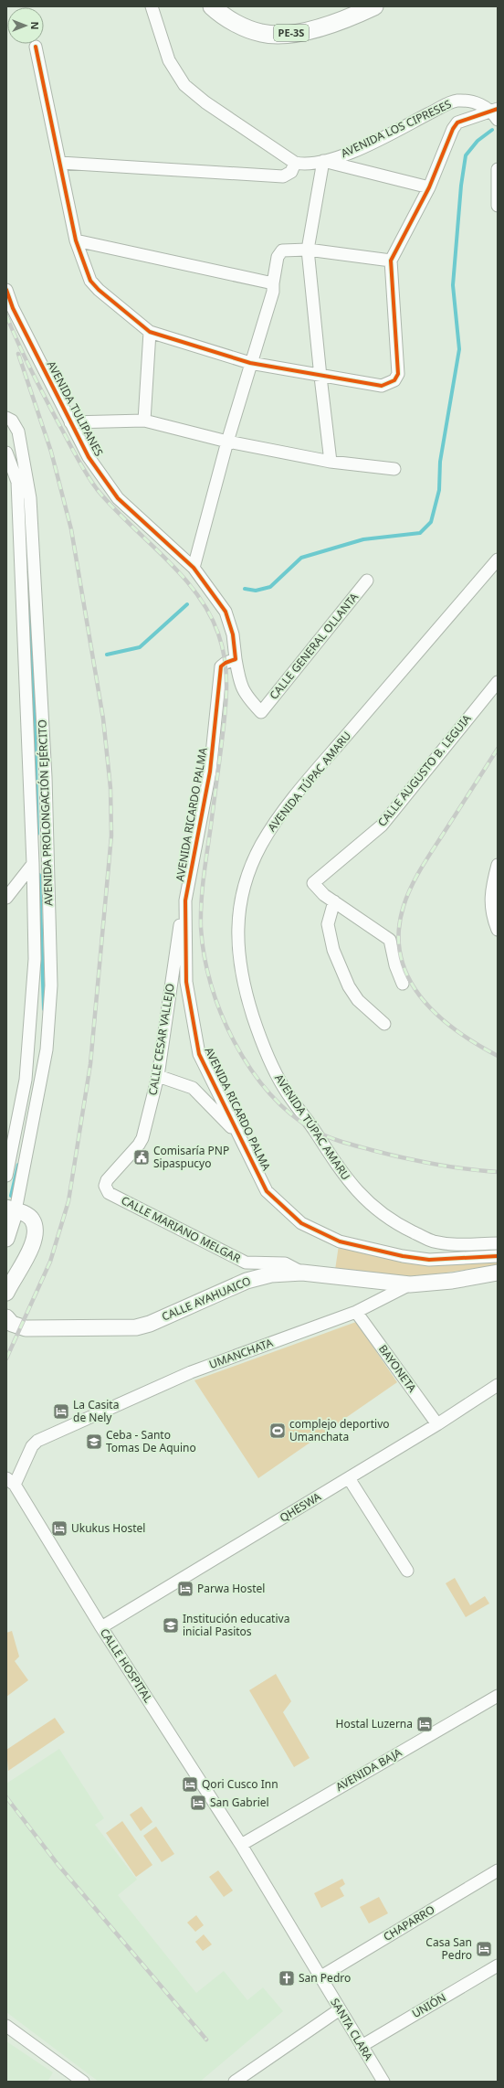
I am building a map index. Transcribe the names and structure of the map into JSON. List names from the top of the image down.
{
  "streets": {
    "highway": ["PE-3S"],
    "main road": ["CALLE AYAHUAICO", "UMANCHATA"],
    "street": [
      "AVENIDA LOS CIPRESES",
      "AVENIDA TULIPANES",
      "CALLE GENERAL OLLANTA",
      "CALLE AUGUSTO B. LEGUIA",
      "AVENIDA TÚPAC AMARU",
      "AVENIDA PROLONGACIÓN EJÉRCITO",
      "AVENIDA RICARDO PALMA",
      "CALLE CESAR VALLEJO",
      "CALLE MARIANO MELGAR",
      "BAYONETA",
      "QHESWA",
      "CALLE HOSPITAL",
      "AVENIDA BAJA",
      "CHAPARRO",
      "UNIÓN",
      "SANTA CLARA"
    ]
  },
  "crossings": [
    ["CALLE GENERAL OLLANTA", "AVENIDA RICARDO PALMA"],
    ["AVENIDA RICARDO PALMA", "CALLE CESAR VALLEJO"],
    ["CALLE CESAR VALLEJO", "CALLE MARIANO MELGAR"],
    ["CALLE MARIANO MELGAR", "CALLE AYAHUAICO"],
    ["CALLE AYAHUAICO", "UMANCHATA"],
    ["UMANCHATA", "BAYONETA"],
    ["UMANCHATA", "CALLE HOSPITAL"],
    ["BAYONETA", "QHESWA"],
    ["QHESWA", "CALLE HOSPITAL"],
    ["CALLE HOSPITAL", "AVENIDA BAJA"],
    ["CHAPARRO", "SANTA CLARA"],
    ["UNIÓN", "SANTA CLARA"]
  ],
  "places": {
    "public building": ["Comisaría PNP Sipaspucyo"],
    "hotel": [
      "La Casita de Nely",
      "Ukukus Hostel",
      "Parwa Hostel",
      "Hostal Luzerna",
      "Qori Cusco Inn",
      "San Gabriel",
      "Casa San Pedro"
    ],
    "sports": ["complejo deportivo Umanchata"],
    "school or university": ["Ceba - Santo Tomas De Aquino", "Institución educativa inicial Pasitos"],
    "church": ["San Pedro"]
  },
  "north": "right"
}
